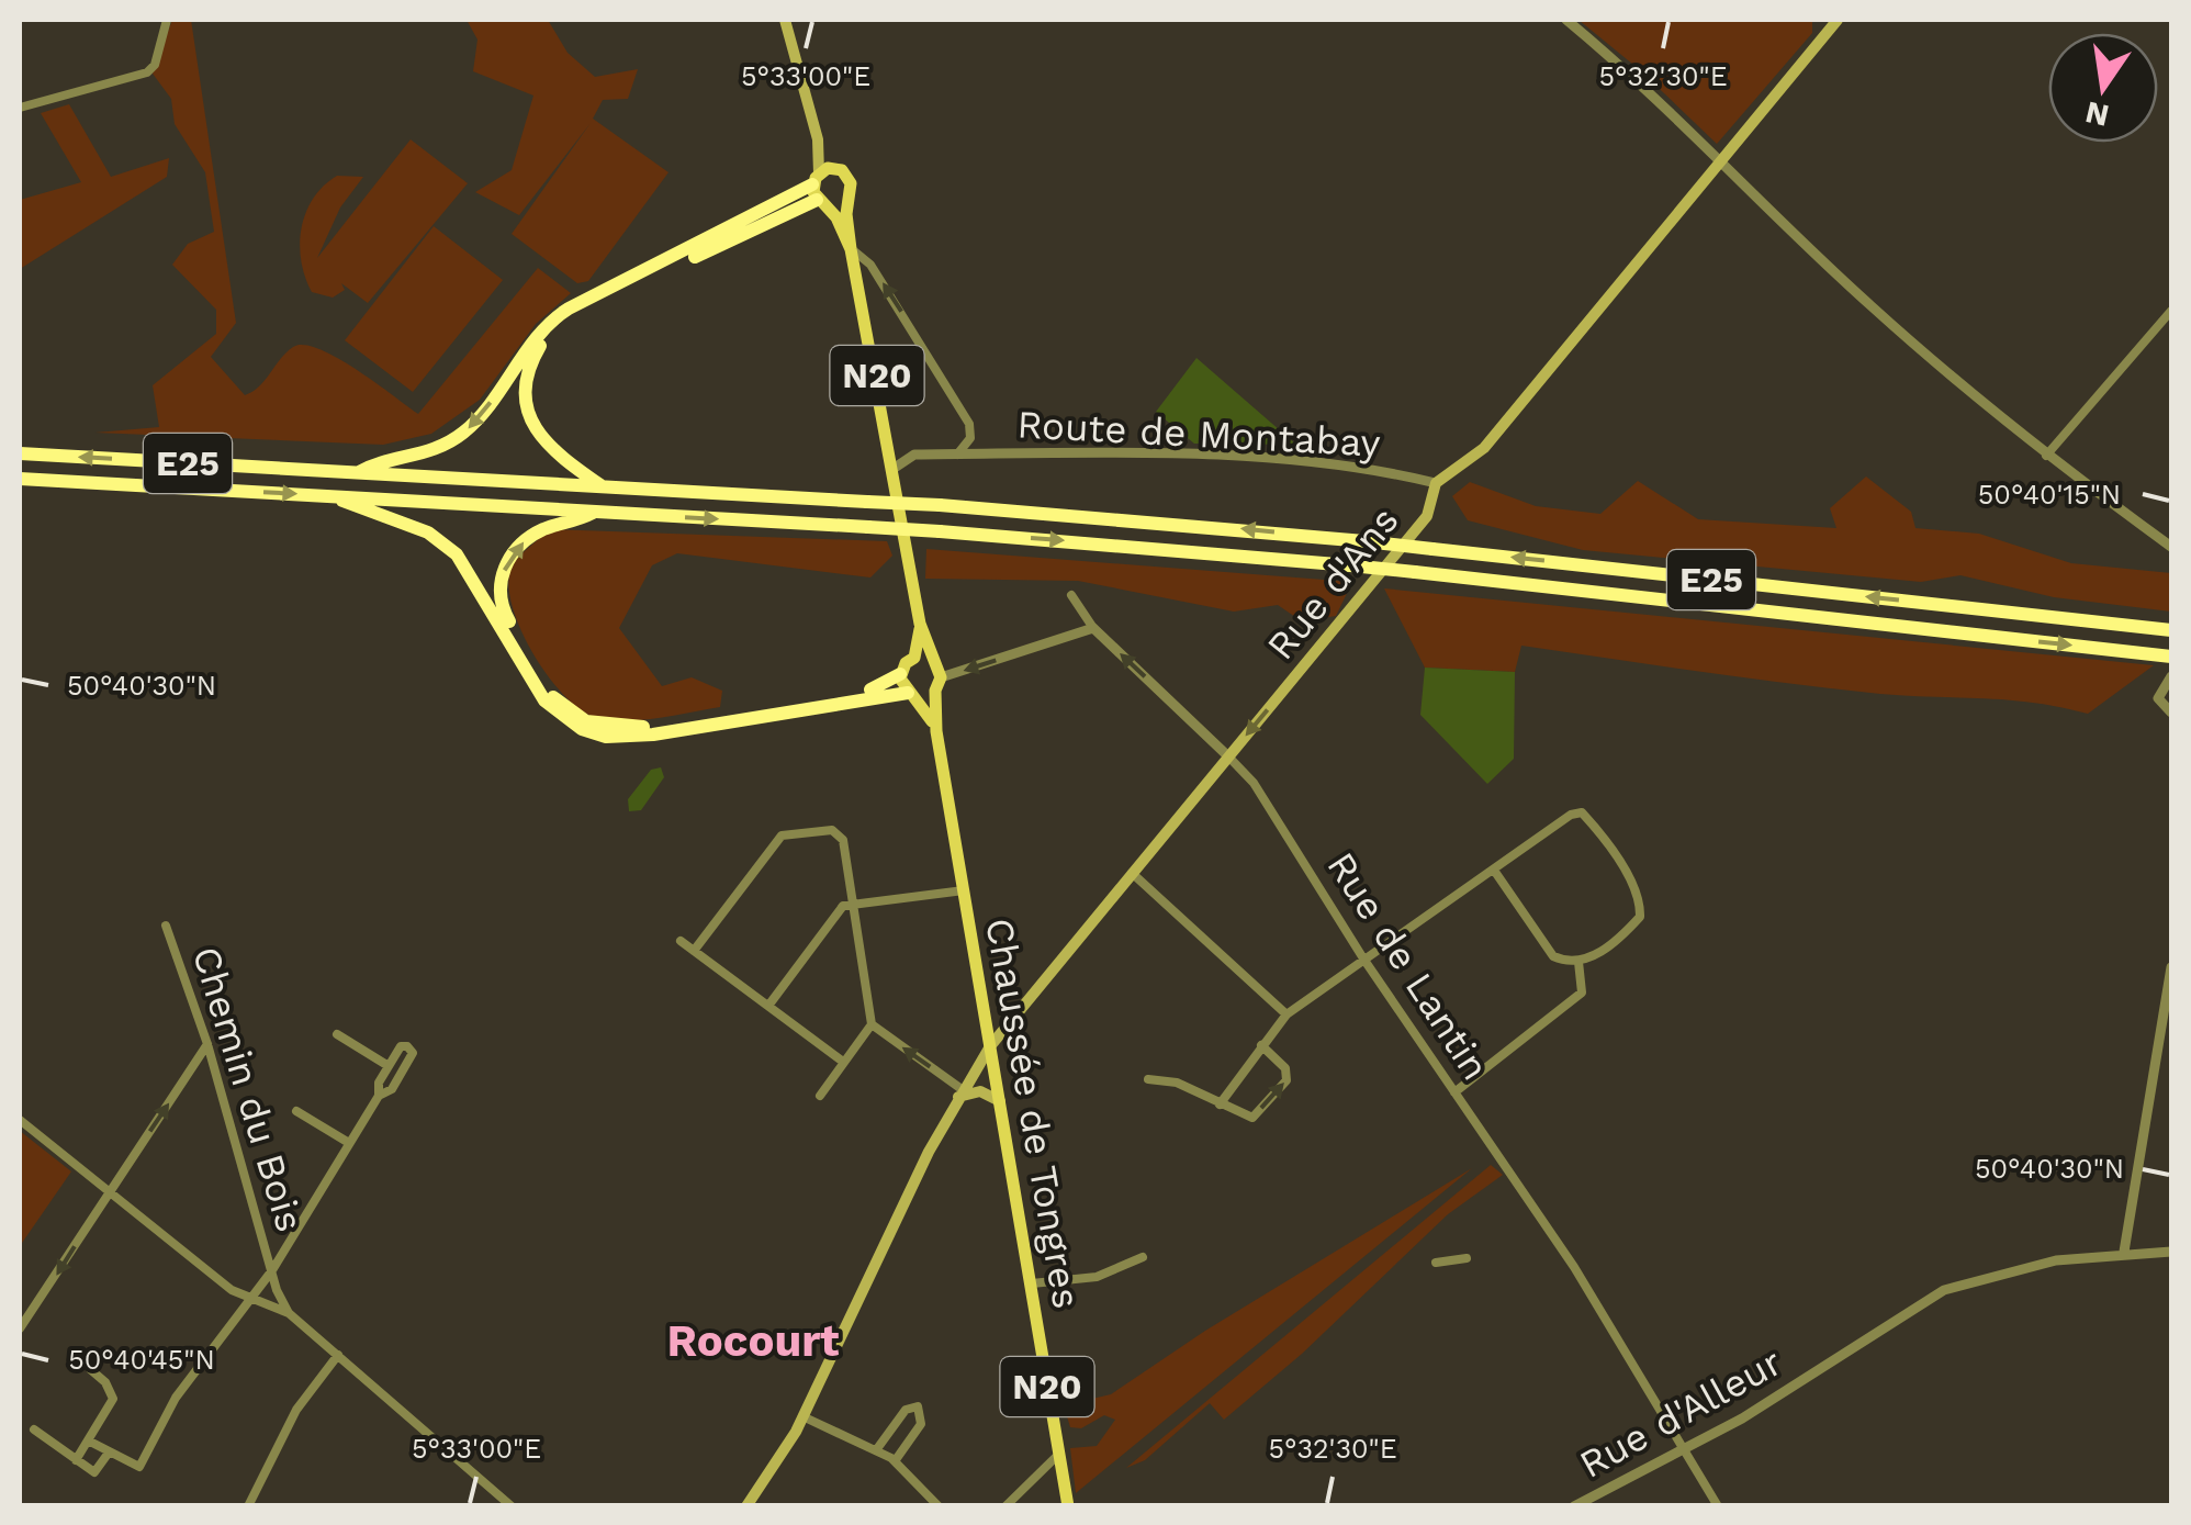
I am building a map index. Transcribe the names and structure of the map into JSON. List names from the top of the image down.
{
  "streets": {
    "highway": ["E25"],
    "main road": ["N20", "Rue d'Ans", "Chaussée de Tongres"],
    "street": [
      "Route de Montabay",
      "Rue de Lantin",
      "Chemin du Bois",
      "Rue d'Alleur"
    ]
  },
  "crossings": [
    ["N20", "Chaussée de Tongres"],
    ["Route de Montabay", "Rue d'Ans"],
    ["Route de Montabay", "Chaussée de Tongres"],
    ["Rue d'Ans", "Rue de Lantin"],
    ["Rue d'Ans", "Chaussée de Tongres"],
    ["Rue de Lantin", "Rue d'Alleur"]
  ],
  "districts": ["Rocourt"],
  "north": "bottom",
  "coordinates": [
    "5°33'00\"E",
    "5°32'30\"E",
    "50°40'15\"N",
    "50°40'30\"N",
    "50°40'45\"N"
  ]
}
